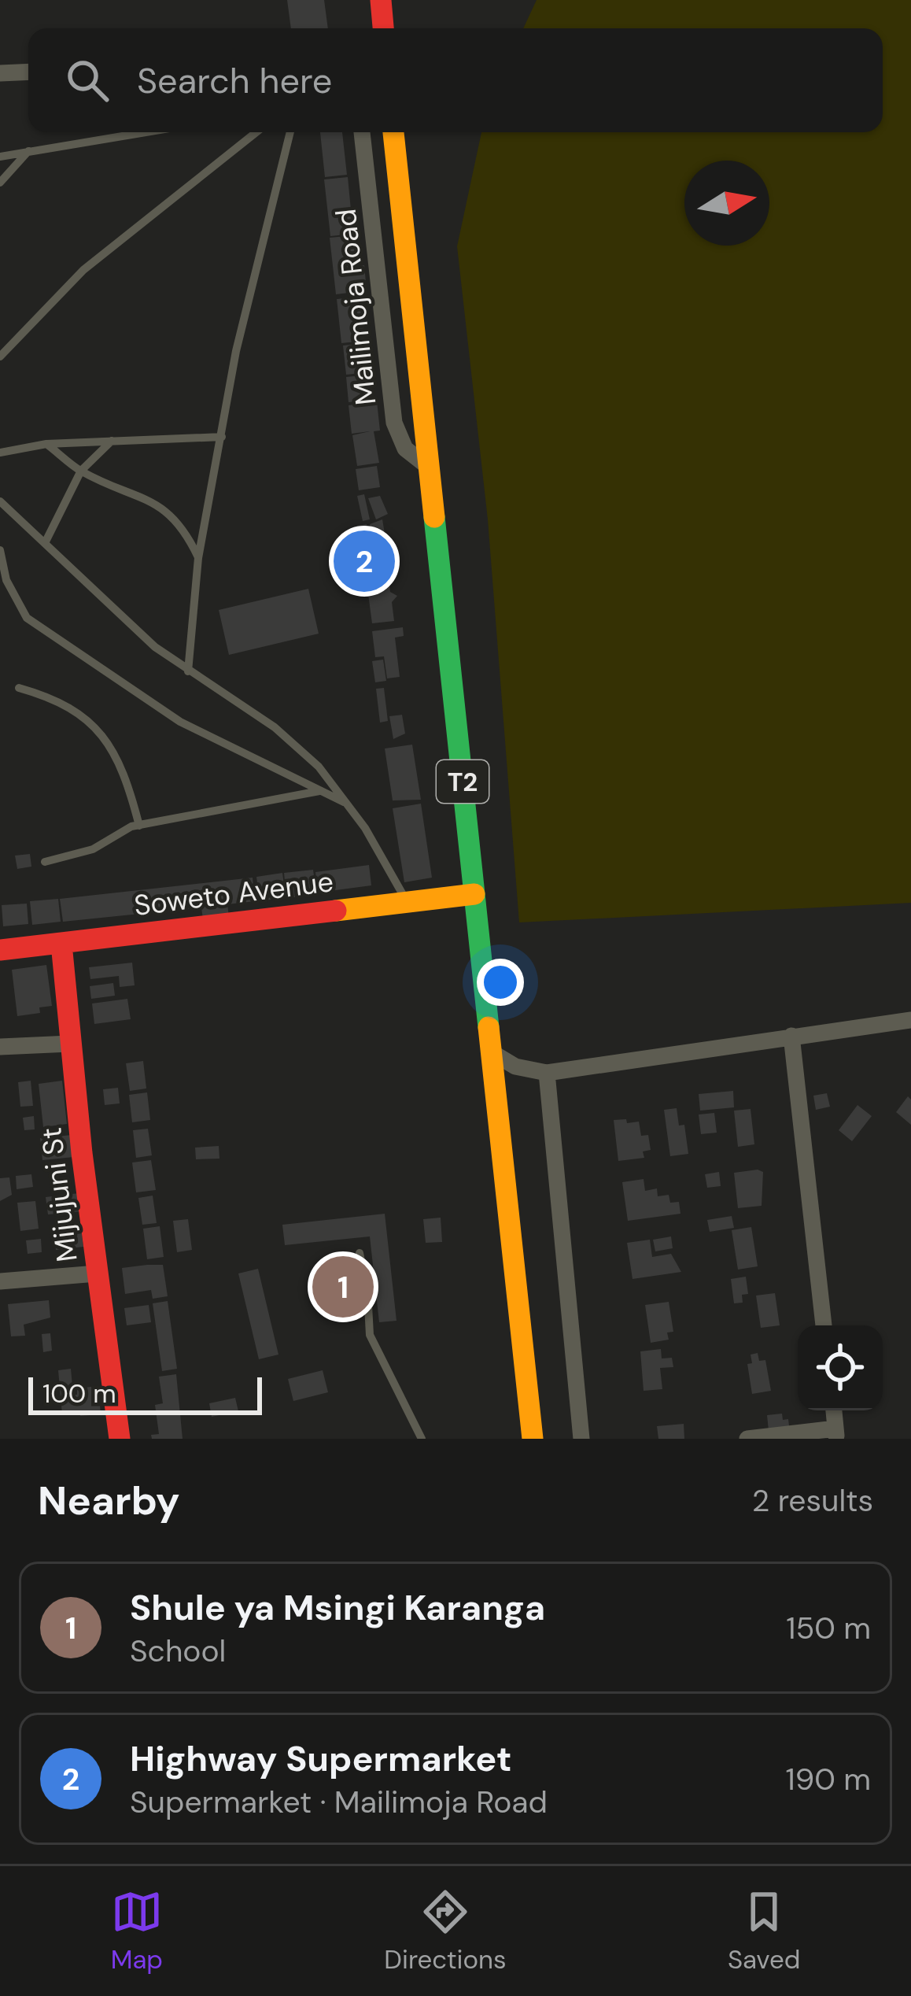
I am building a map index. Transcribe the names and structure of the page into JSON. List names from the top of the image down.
{
  "streets": {
    "main road": ["T2", "Soweto Avenue", "Mijujuni St"],
    "street": ["Mailimoja Road"]
  },
  "crossings": [
    ["Mailimoja Road", "T2"],
    ["T2", "Soweto Avenue"],
    ["Soweto Avenue", "Mijujuni St"]
  ],
  "scale_bar": "100 m",
  "north": "right",
  "page": {
    "search": "Search here",
    "pins": ["2", "1"],
    "scale": "100 m",
    "heading": ["Nearby", "2 results"],
    "list": [
      {
        "mark": "1",
        "name": "Shule ya Msingi Karanga",
        "note": "School",
        "value": "150 m"
      },
      {
        "mark": "2",
        "name": "Highway Supermarket",
        "note": "Supermarket · Mailimoja Road",
        "value": "190 m"
      }
    ],
    "nav": ["Map", "Directions", "Saved"]
  }
}
